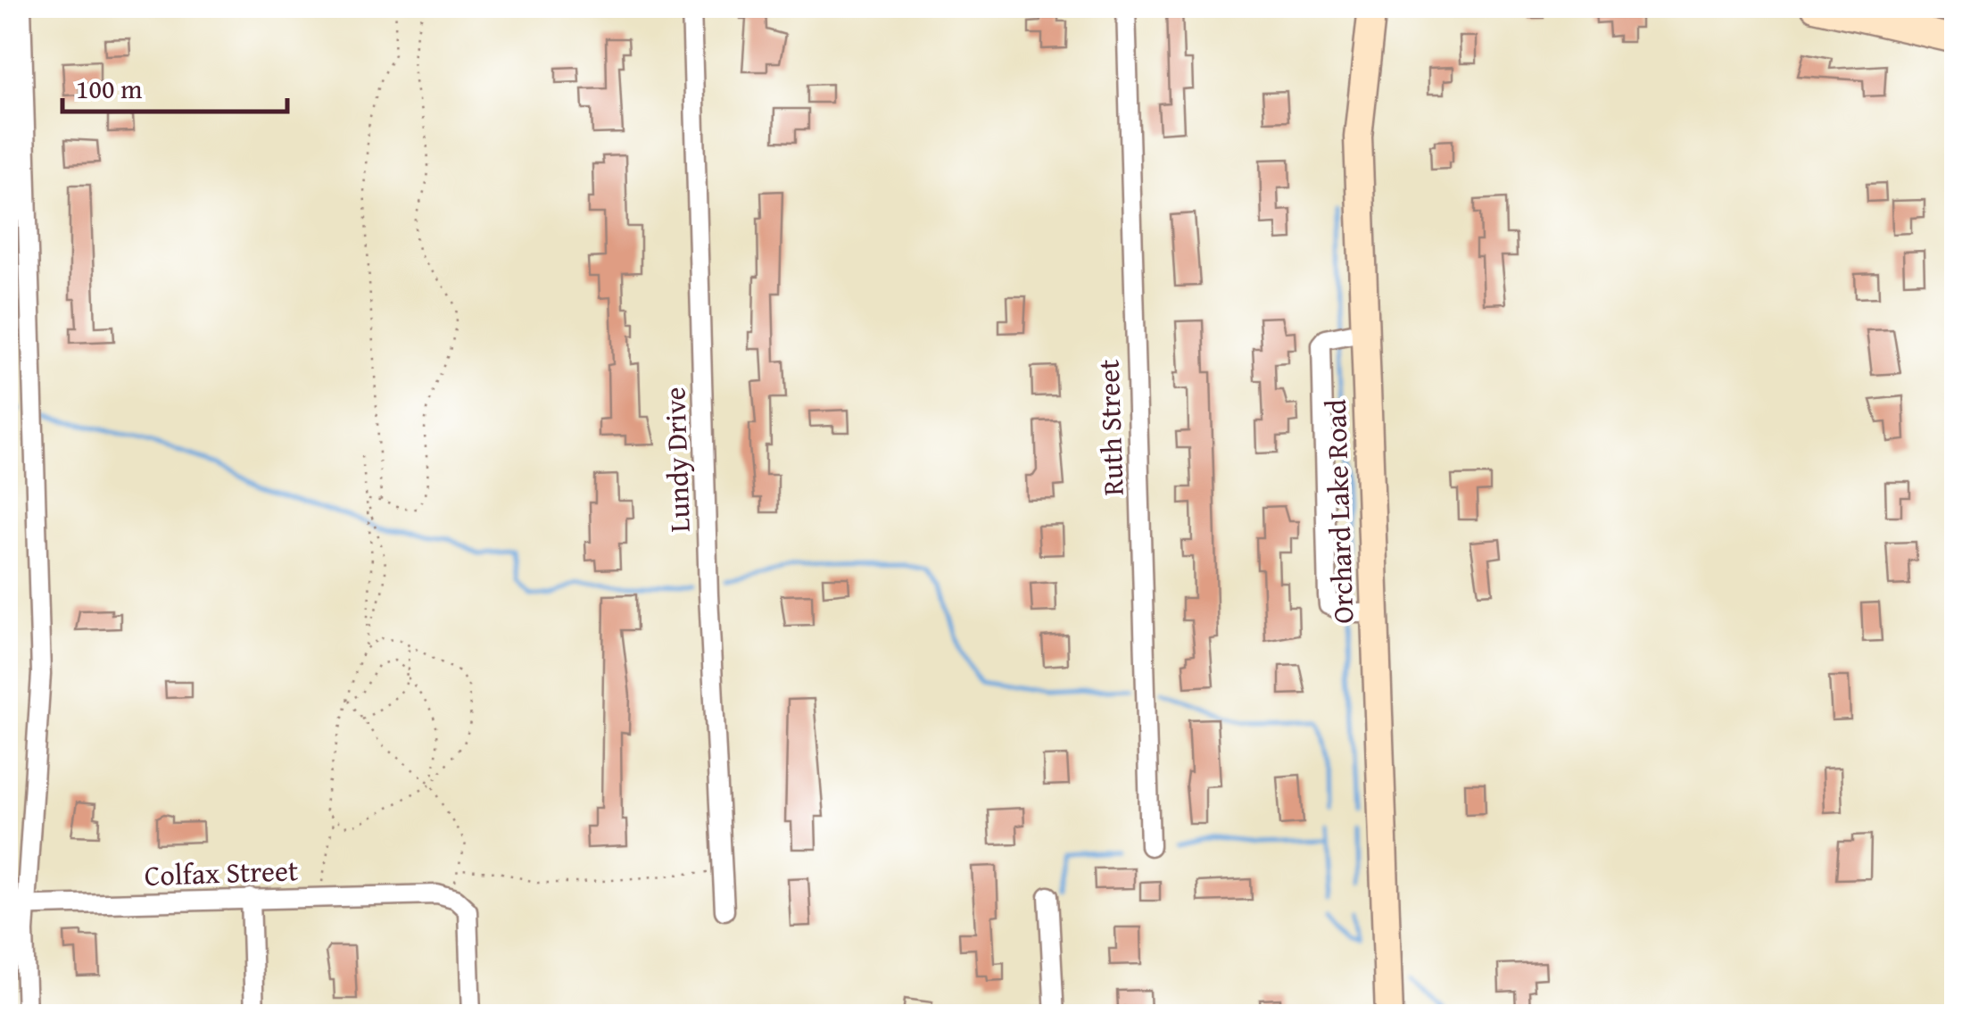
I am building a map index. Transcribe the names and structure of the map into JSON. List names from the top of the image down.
{
  "streets": {
    "main road": ["Orchard Lake Road"],
    "street": ["Ruth Street", "Lundy Drive", "Colfax Street"]
  },
  "scale_bar": "100 m"
}
